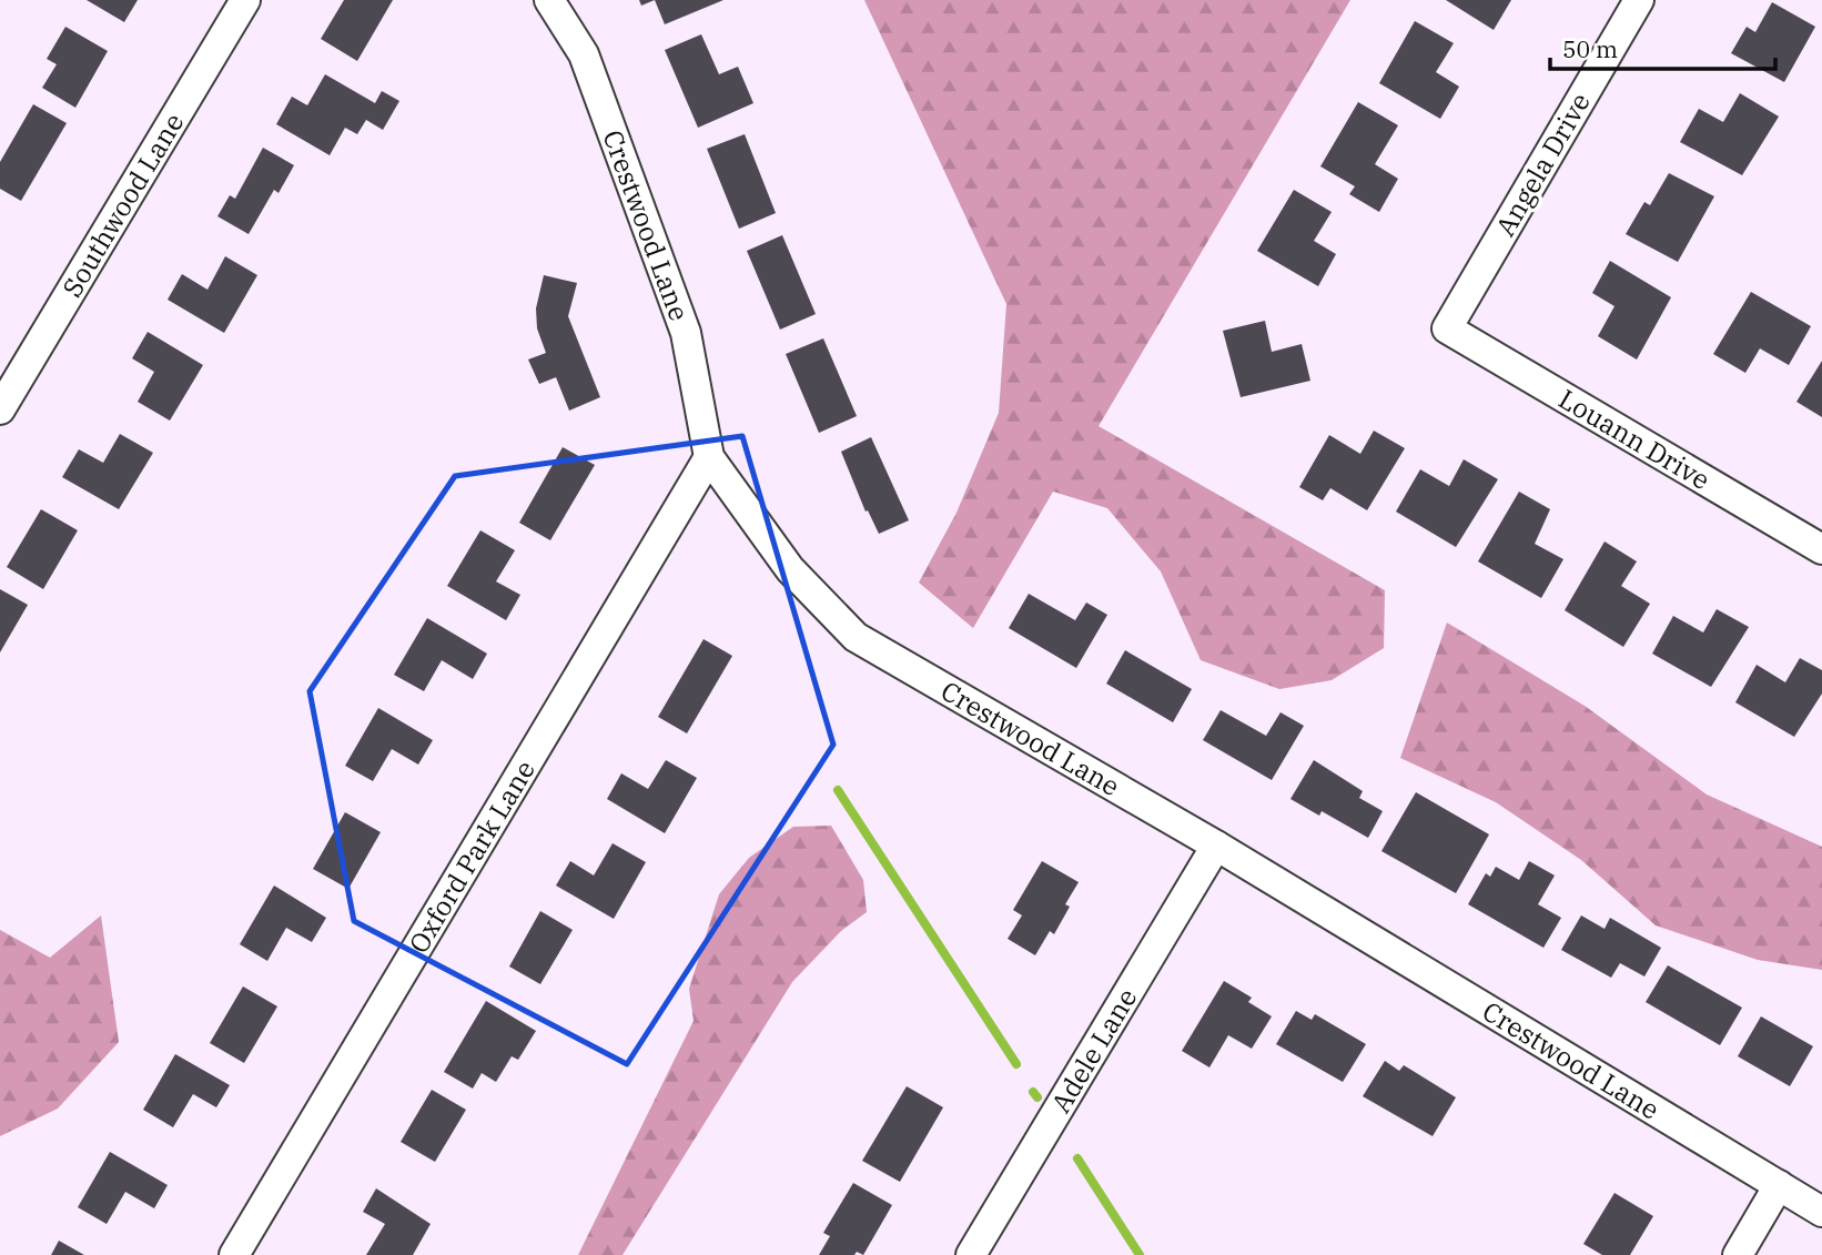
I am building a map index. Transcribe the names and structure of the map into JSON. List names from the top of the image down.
{
  "streets": {
    "street": [
      "Angela Drive",
      "Southwood Lane",
      "Crestwood Lane",
      "Louann Drive",
      "Oxford Park Lane",
      "Adele Lane"
    ]
  },
  "crossings": [
    ["Angela Drive", "Louann Drive"],
    ["Crestwood Lane", "Oxford Park Lane"],
    ["Crestwood Lane", "Adele Lane"]
  ],
  "scale_bar": "50 m"
}
